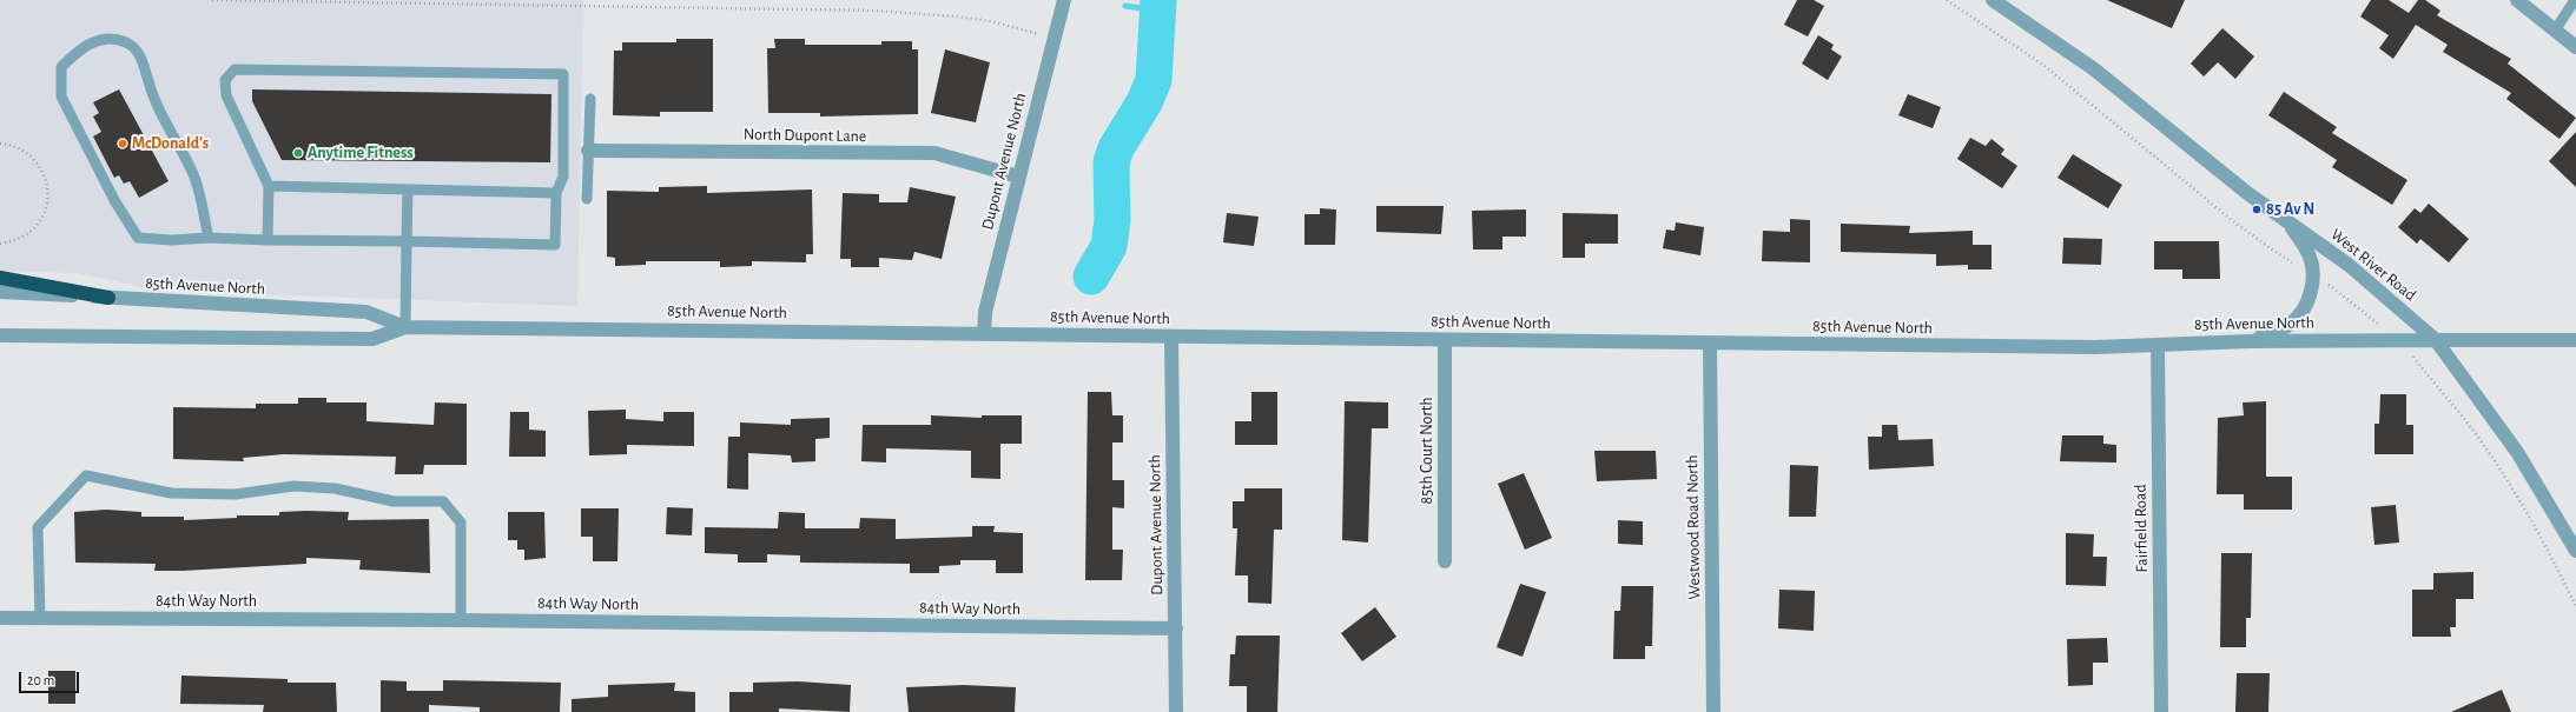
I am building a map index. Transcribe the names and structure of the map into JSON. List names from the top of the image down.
{
  "streets": {
    "street": [
      "North Dupont Lane",
      "Dupont Avenue North",
      "West River Road",
      "85th Avenue North",
      "85th Court North",
      "Westwood Road North",
      "Fairfield Road",
      "84th Way North"
    ]
  },
  "crossings": [
    ["North Dupont Lane", "Dupont Avenue North"],
    ["Dupont Avenue North", "85th Avenue North"],
    ["Dupont Avenue North", "84th Way North"],
    ["West River Road", "85th Avenue North"],
    ["85th Avenue North", "85th Court North"],
    ["85th Avenue North", "Westwood Road North"],
    ["85th Avenue North", "Fairfield Road"]
  ],
  "places": ["McDonald's", "Anytime Fitness", "85 Av N"],
  "scale_bar": "20 m"
}
